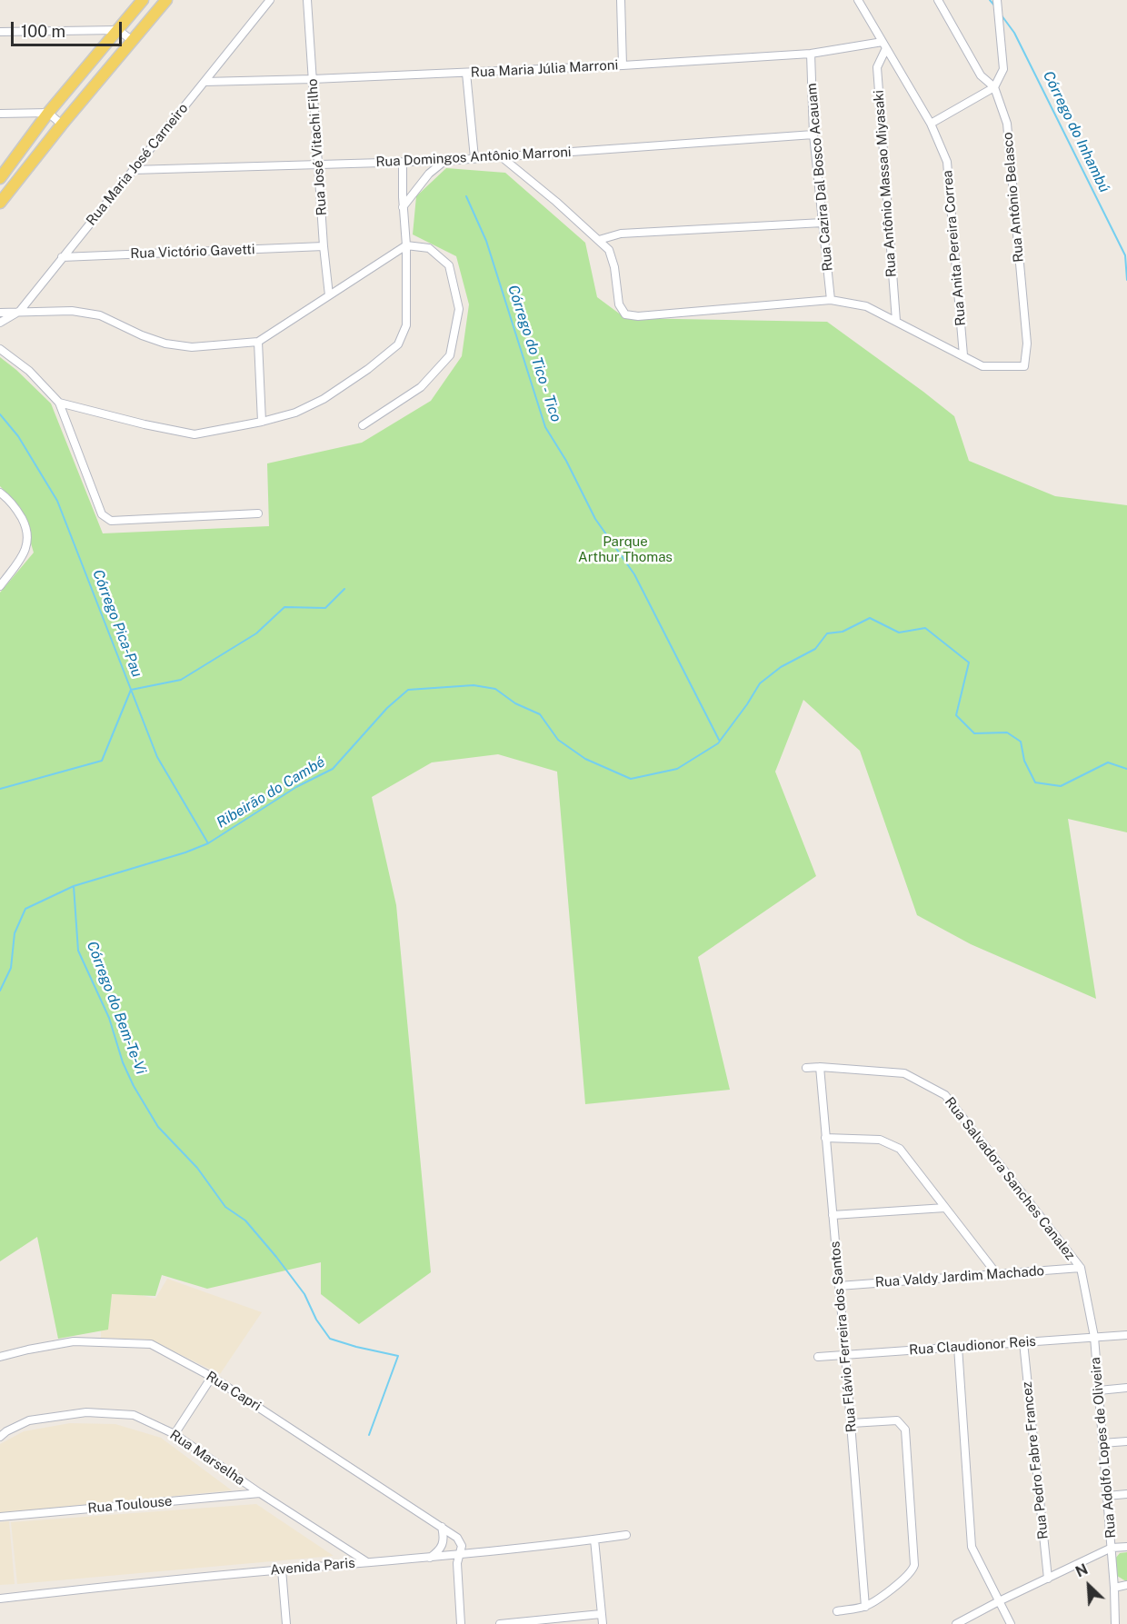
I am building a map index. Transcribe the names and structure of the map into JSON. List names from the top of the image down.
{
  "streets": {
    "street": [
      "Rua Maria Júlia Marroni",
      "Rua José Vitachi Filho",
      "Rua Domingos Antônio Marroni",
      "Rua Maria José Carneiro",
      "Rua Cazira Dal Bosco Acauam",
      "Rua Antônio Massao Miyasaki",
      "Rua Antônio Belasco",
      "Rua Anita Pereira Correa",
      "Rua Victório Gavetti",
      "Rua Salvadora Sanches Canalez",
      "Rua Valdy Jardim Machado",
      "Rua Flávio Ferreira dos Santos",
      "Rua Claudionor Reis",
      "Rua Capri",
      "Rua Adolfo Lopes de Oliveira",
      "Rua Marselha",
      "Rua Pedro Fabre Francez",
      "Rua Toulouse",
      "Avenida Paris"
    ]
  },
  "crossings": [
    ["Rua Maria Júlia Marroni", "Rua José Vitachi Filho"],
    ["Rua Maria Júlia Marroni", "Rua Maria José Carneiro"],
    ["Rua Maria Júlia Marroni", "Rua Cazira Dal Bosco Acauam"],
    ["Rua Maria Júlia Marroni", "Rua Antônio Massao Miyasaki"],
    ["Rua Maria Júlia Marroni", "Rua Anita Pereira Correa"],
    ["Rua José Vitachi Filho", "Rua Domingos Antônio Marroni"],
    ["Rua José Vitachi Filho", "Rua Victório Gavetti"],
    ["Rua Domingos Antônio Marroni", "Rua Maria José Carneiro"],
    ["Rua Domingos Antônio Marroni", "Rua Cazira Dal Bosco Acauam"],
    ["Rua Maria José Carneiro", "Rua Victório Gavetti"],
    ["Rua Antônio Massao Miyasaki", "Rua Anita Pereira Correa"],
    ["Rua Antônio Belasco", "Rua Anita Pereira Correa"],
    ["Rua Salvadora Sanches Canalez", "Rua Valdy Jardim Machado"],
    ["Rua Salvadora Sanches Canalez", "Rua Flávio Ferreira dos Santos"],
    ["Rua Salvadora Sanches Canalez", "Rua Claudionor Reis"],
    ["Rua Salvadora Sanches Canalez", "Rua Adolfo Lopes de Oliveira"],
    ["Rua Valdy Jardim Machado", "Rua Flávio Ferreira dos Santos"],
    ["Rua Flávio Ferreira dos Santos", "Rua Claudionor Reis"],
    ["Rua Claudionor Reis", "Rua Adolfo Lopes de Oliveira"],
    ["Rua Claudionor Reis", "Rua Pedro Fabre Francez"],
    ["Rua Capri", "Avenida Paris"],
    ["Rua Marselha", "Rua Toulouse"],
    ["Rua Marselha", "Avenida Paris"]
  ],
  "water": [
    "Córrego do Inhambú",
    "Córrego do Tico - Tico",
    "Córrego Pica-Pau",
    "Ribeirão do Cambé",
    "Córrego do Bem-Te-Vi"
  ],
  "parks": ["Parque Arthur Thomas"],
  "scale_bar": "100 m",
  "north": "top left"
}
